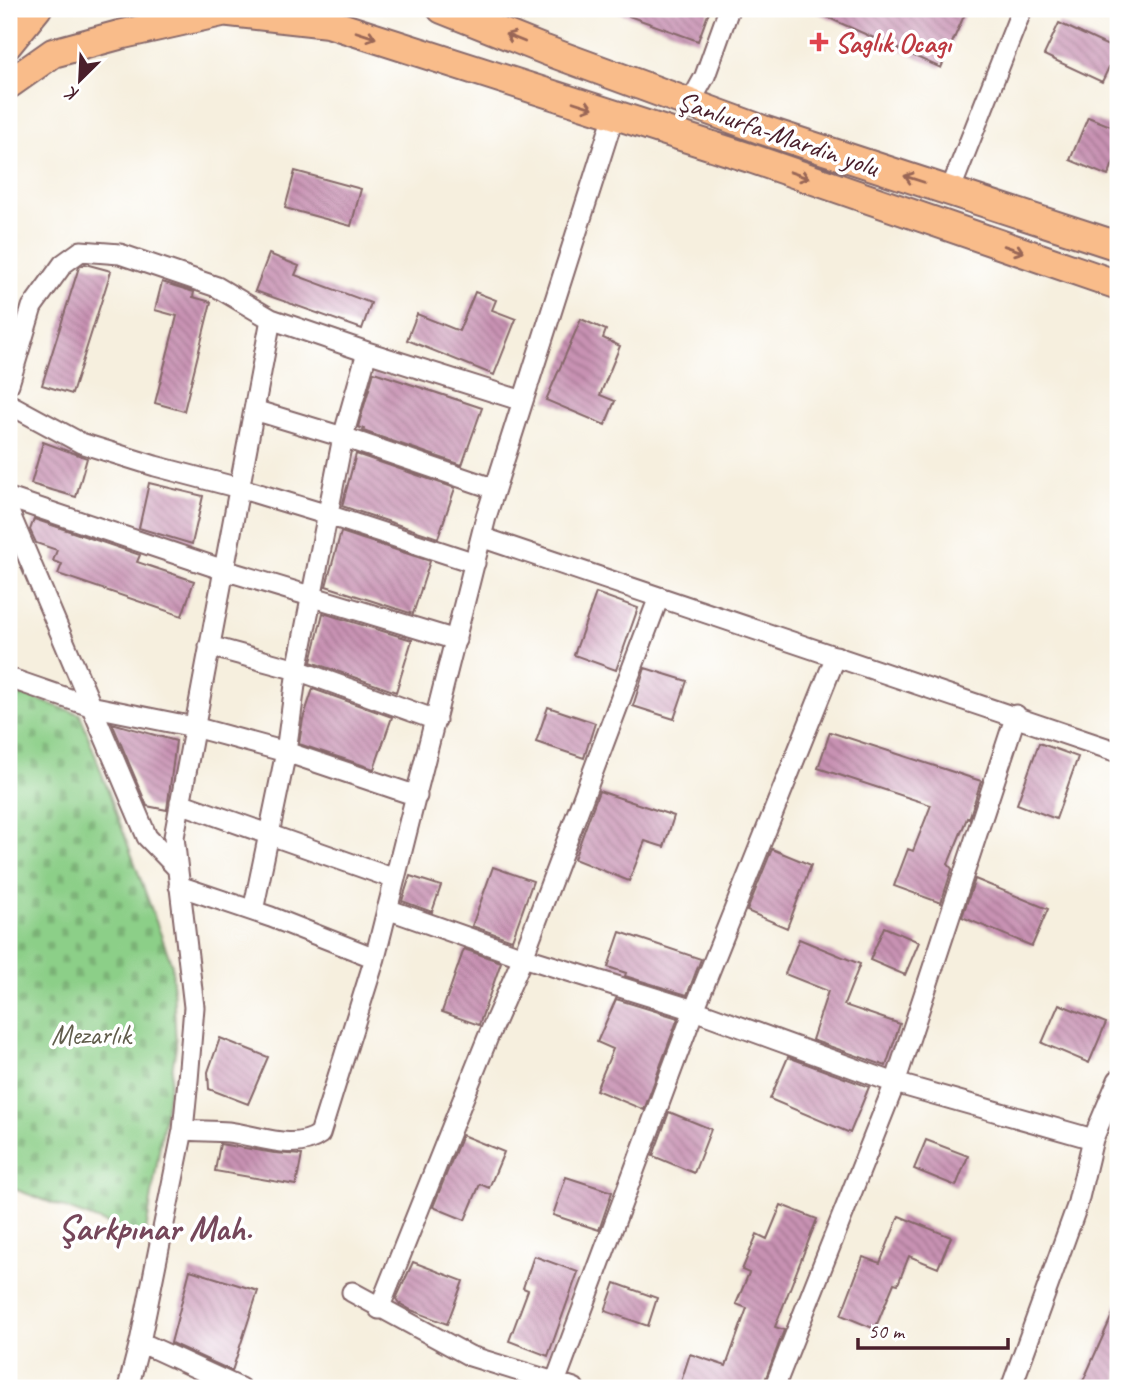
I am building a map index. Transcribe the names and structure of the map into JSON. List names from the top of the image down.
{
  "streets": {
    "highway": ["Şanlıurfa-Mardin yolu"]
  },
  "districts": ["Şarkpınar Mah."],
  "parks": ["Mezarlık"],
  "places": {
    "health": ["Saglık Ocagı"]
  },
  "scale_bar": "50 m",
  "north": "bottom left"
}
